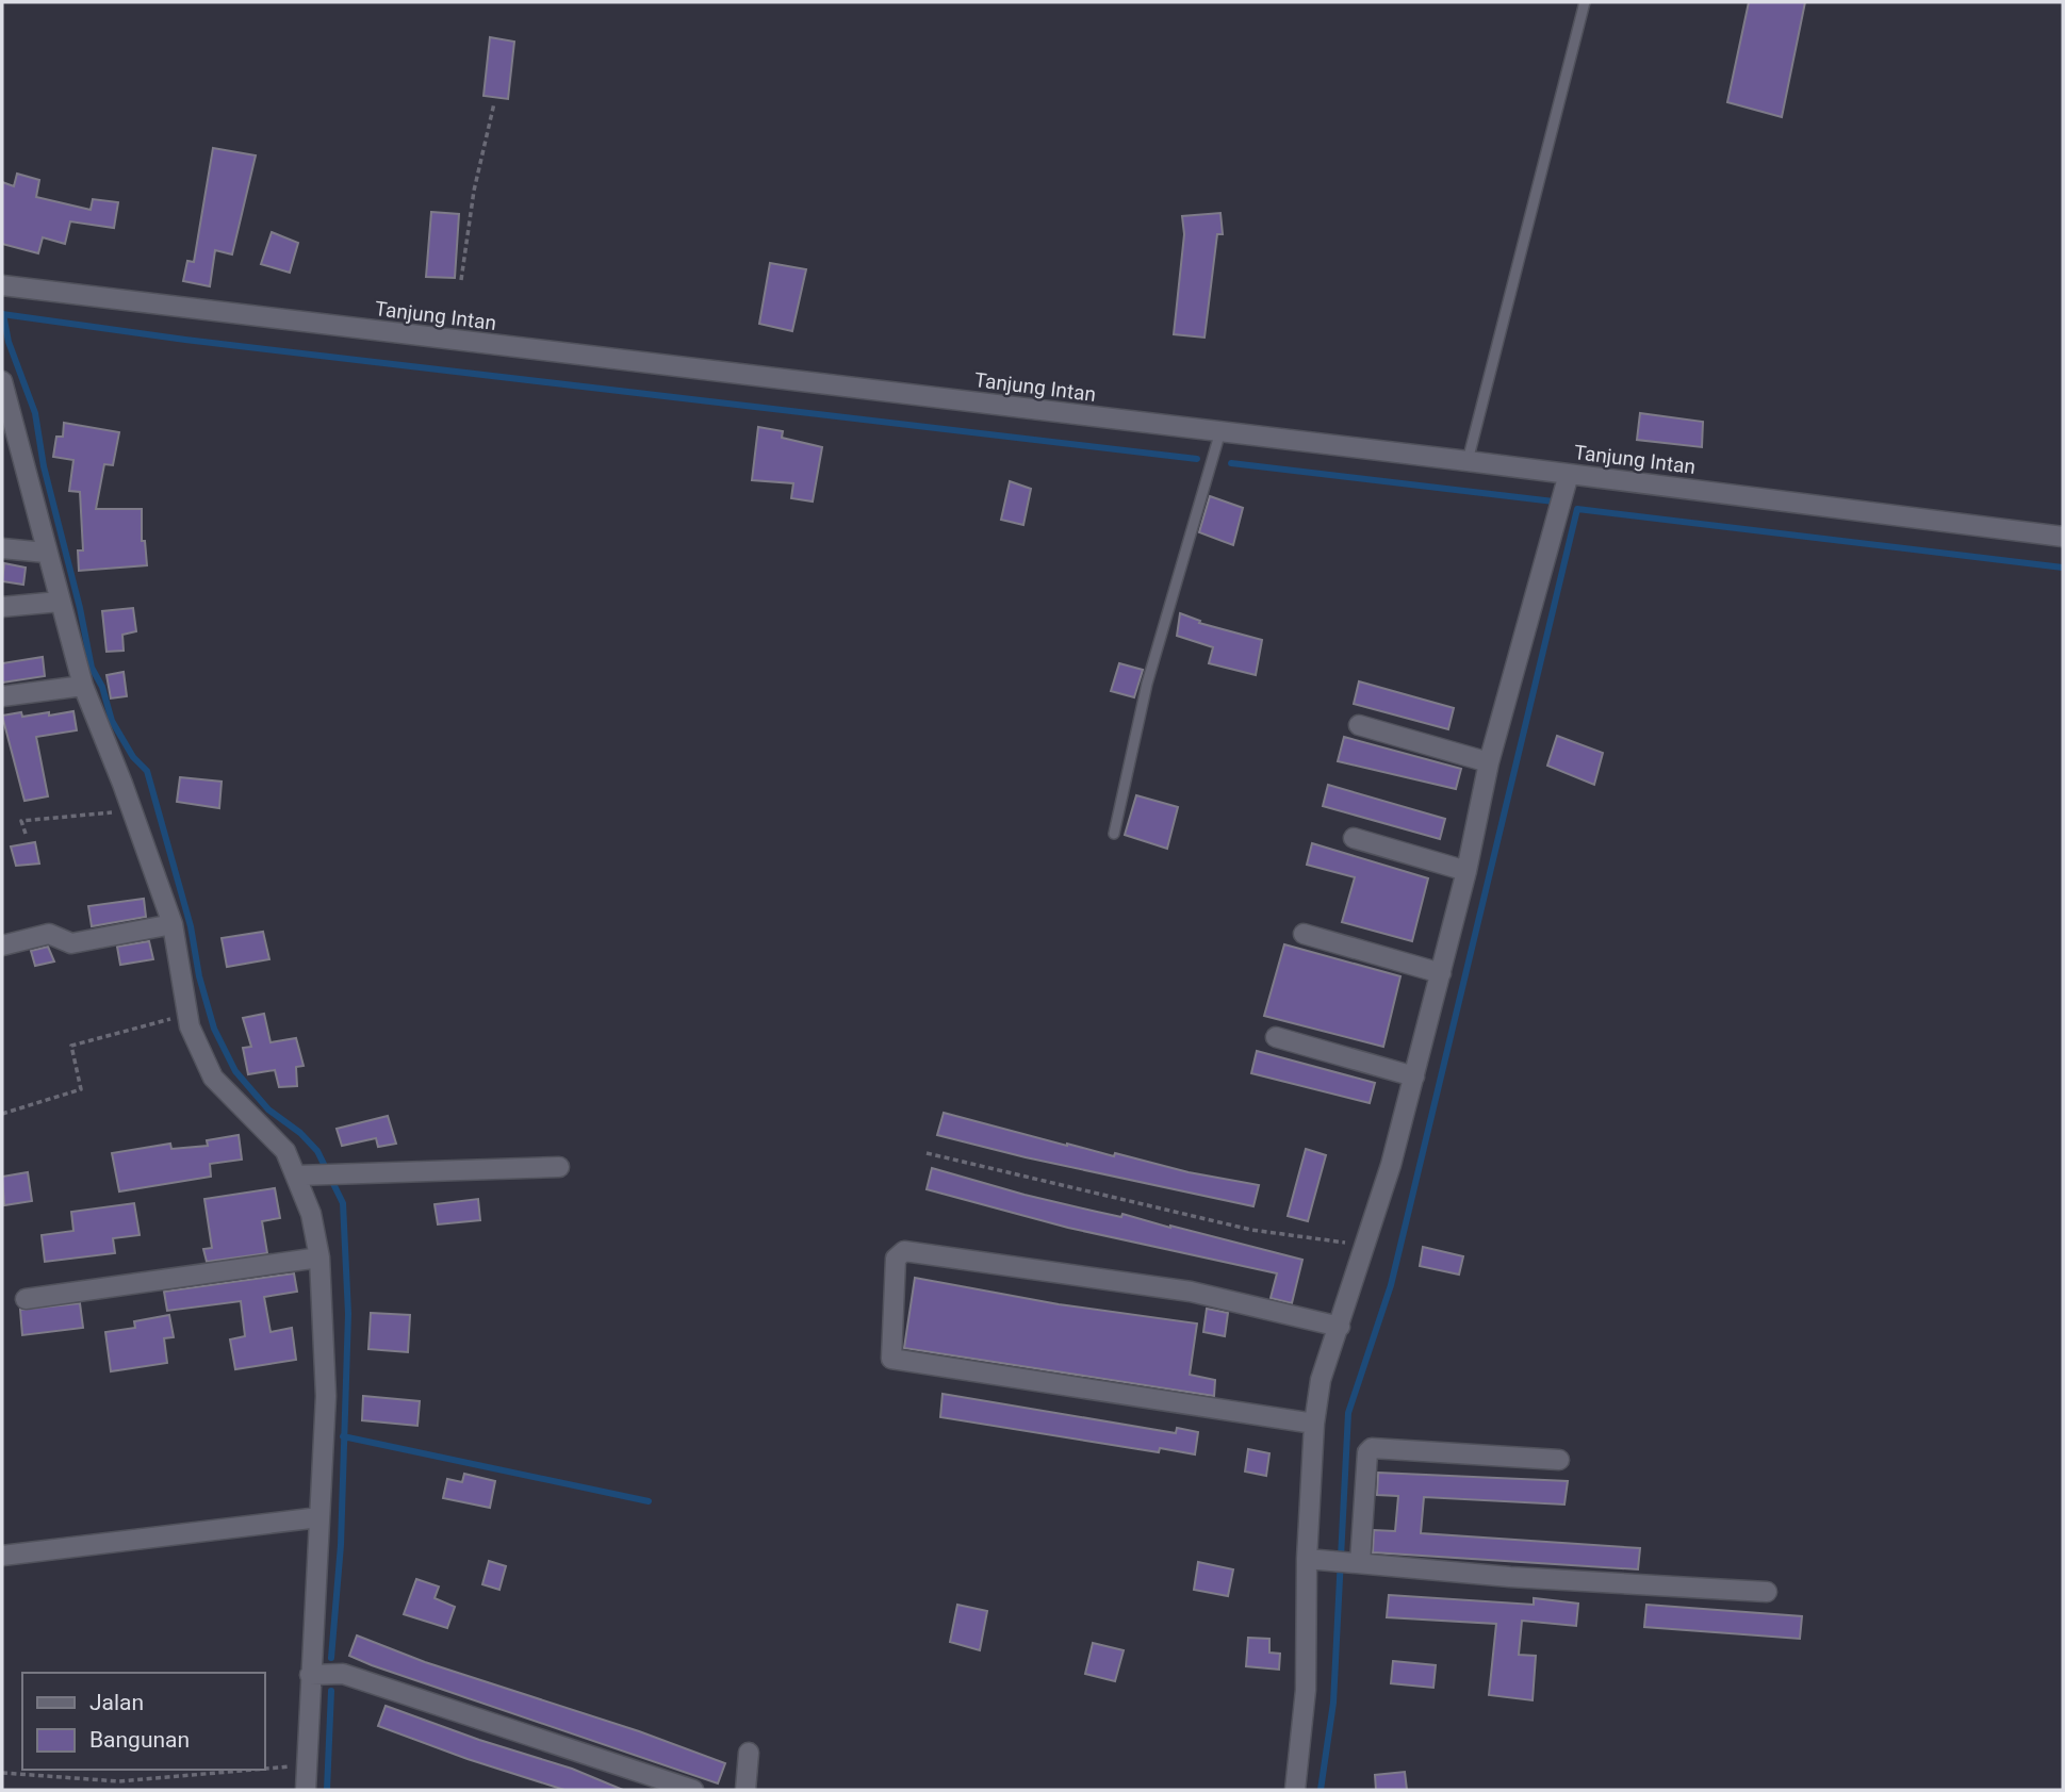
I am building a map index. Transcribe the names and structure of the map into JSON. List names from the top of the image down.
{
  "streets": {
    "street": ["Tanjung Intan"]
  },
  "legend": ["Jalan", "Bangunan"]
}
